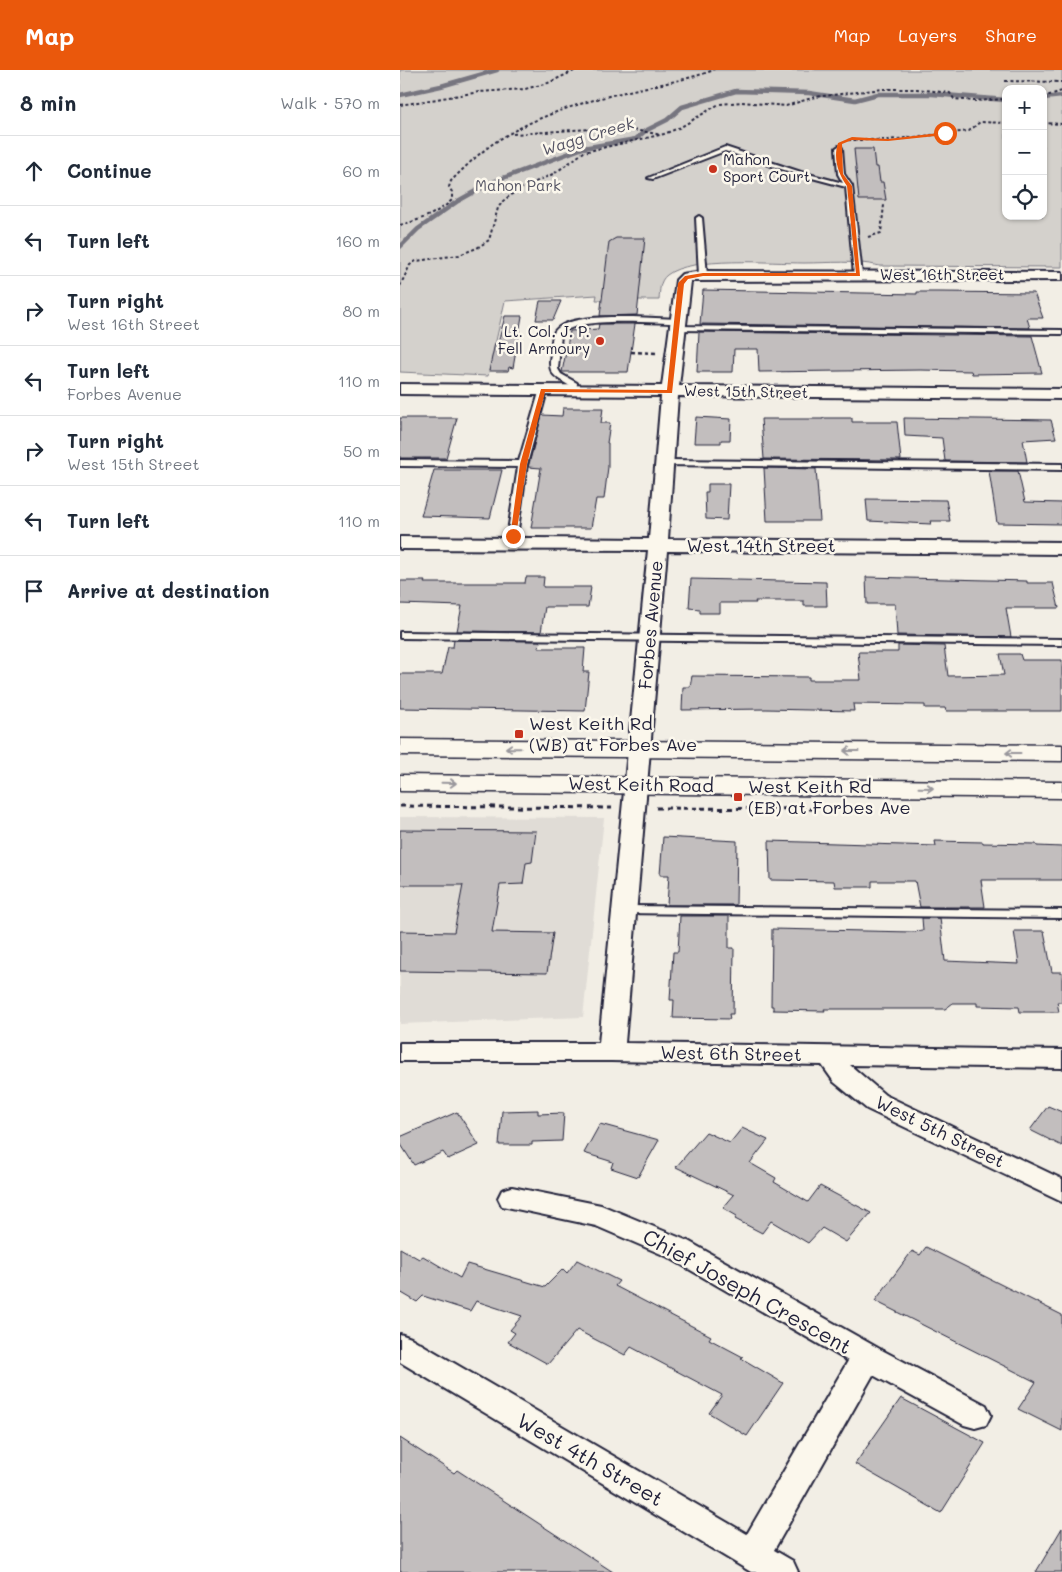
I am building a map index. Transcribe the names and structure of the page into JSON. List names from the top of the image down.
{
  "streets": {
    "main road": ["West Keith Road"],
    "street": [
      "West 16th Street",
      "West 15th Street",
      "West 14th Street",
      "Forbes Avenue",
      "West 6th Street",
      "West 5th Street",
      "Chief Joseph Crescent",
      "West 4th Street"
    ]
  },
  "crossings": [
    ["West 16th Street", "Forbes Avenue"],
    ["West 15th Street", "Forbes Avenue"],
    ["West 14th Street", "Forbes Avenue"],
    ["Forbes Avenue", "West Keith Road"],
    ["Forbes Avenue", "West 6th Street"],
    ["West 6th Street", "West 5th Street"],
    ["Chief Joseph Crescent", "West 4th Street"]
  ],
  "water": ["Wagg Creek"],
  "parks": ["Mahon Park"],
  "places": {
    "other": ["Mahon Sport Court", "Lt. Col. J. P. Fell Armoury"],
    "transit": ["West Keith Rd (WB) at Forbes Ave", "West Keith Rd (EB) at Forbes Ave"]
  },
  "page": {
    "header": "Map",
    "nav": ["Map", "Layers", "Share"],
    "heading": ["8 min", "Walk · 570 m"],
    "map_buttons": ["+", "−"],
    "list": [
      ["Continue", "60 m"],
      ["Turn left", "160 m"],
      ["Turn right", "West 16th Street", "80 m"],
      ["Turn left", "Forbes Avenue", "110 m"],
      ["Turn right", "West 15th Street", "50 m"],
      ["Turn left", "110 m"],
      "Arrive at destination"
    ]
  }
}
